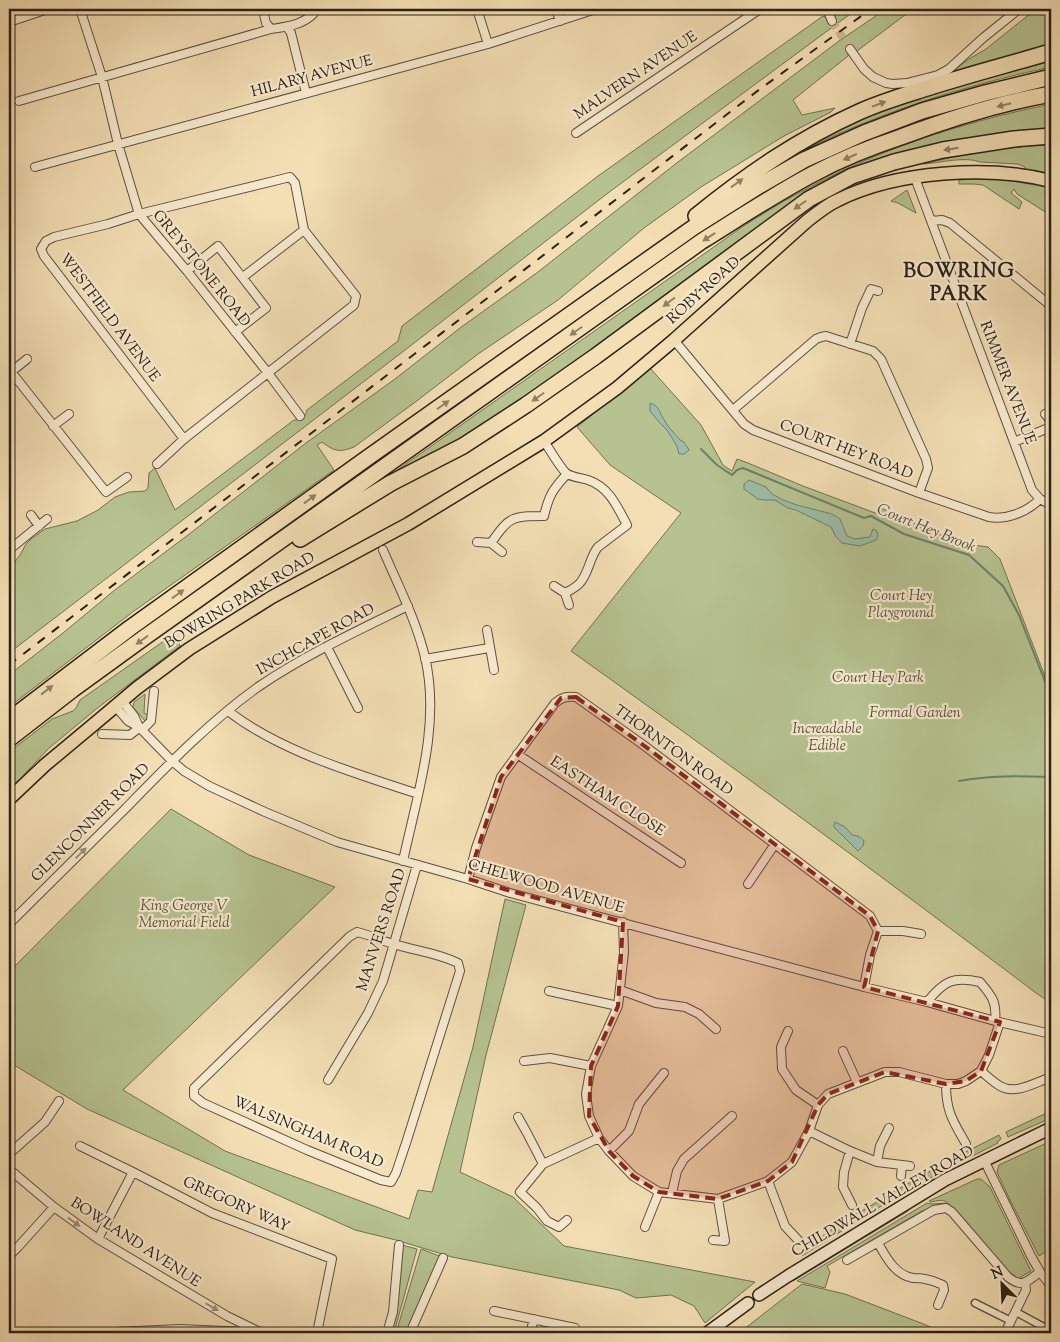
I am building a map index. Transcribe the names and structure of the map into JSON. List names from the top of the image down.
{
  "streets": {
    "main road": ["ROBY ROAD", "BOWRING PARK ROAD", "CHILDWALL VALLEY ROAD"],
    "street": [
      "MALVERN AVENUE",
      "HILARY AVENUE",
      "GREYSTONE ROAD",
      "WESTFIELD AVENUE",
      "RIMMER AVENUE",
      "COURT HEY ROAD",
      "INCHCAPE ROAD",
      "THORNTON ROAD",
      "EASTHAM CLOSE",
      "GLENCONNER ROAD",
      "CHELWOOD AVENUE",
      "MANVERS ROAD",
      "WALSINGHAM ROAD",
      "GREGORY WAY",
      "BOWLAND AVENUE"
    ]
  },
  "crossings": [
    ["HILARY AVENUE", "GREYSTONE ROAD"],
    ["GREYSTONE ROAD", "WESTFIELD AVENUE"],
    ["ROBY ROAD", "RIMMER AVENUE"],
    ["ROBY ROAD", "COURT HEY ROAD"],
    ["ROBY ROAD", "BOWRING PARK ROAD"],
    ["RIMMER AVENUE", "COURT HEY ROAD"],
    ["BOWRING PARK ROAD", "CHELWOOD AVENUE"],
    ["INCHCAPE ROAD", "GLENCONNER ROAD"],
    ["INCHCAPE ROAD", "CHELWOOD AVENUE"],
    ["THORNTON ROAD", "EASTHAM CLOSE"],
    ["THORNTON ROAD", "CHELWOOD AVENUE"],
    ["GLENCONNER ROAD", "CHELWOOD AVENUE"],
    ["CHELWOOD AVENUE", "MANVERS ROAD"],
    ["MANVERS ROAD", "WALSINGHAM ROAD"]
  ],
  "one_way": ["GLENCONNER ROAD", "BOWLAND AVENUE"],
  "districts": ["BOWRING PARK"],
  "water": ["Court Hey Brook"],
  "parks": [
    "Court Hey Playground",
    "Court Hey Park",
    "Formal Garden",
    "Increadable Edible",
    "King George V Memorial Field"
  ],
  "north": "top left"
}
